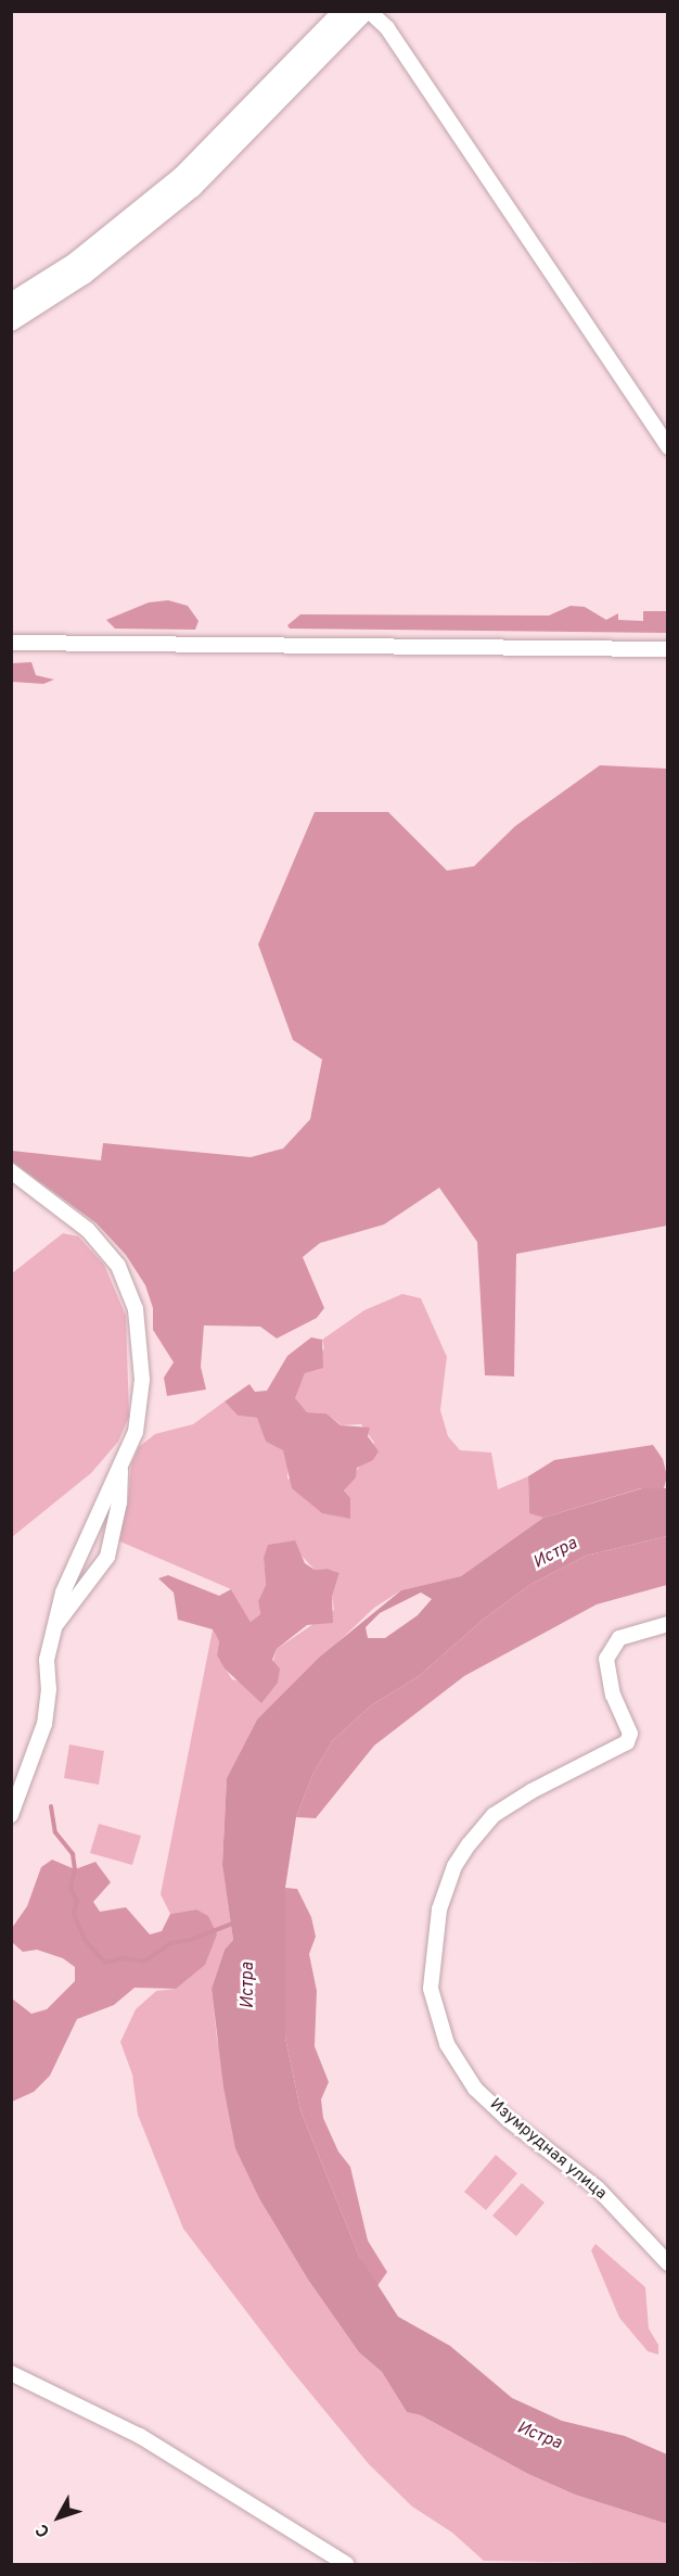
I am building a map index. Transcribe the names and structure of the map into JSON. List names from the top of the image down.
{
  "streets": {
    "street": ["Изумрудная улица"]
  },
  "water": ["Истра"],
  "north": "bottom left"
}
